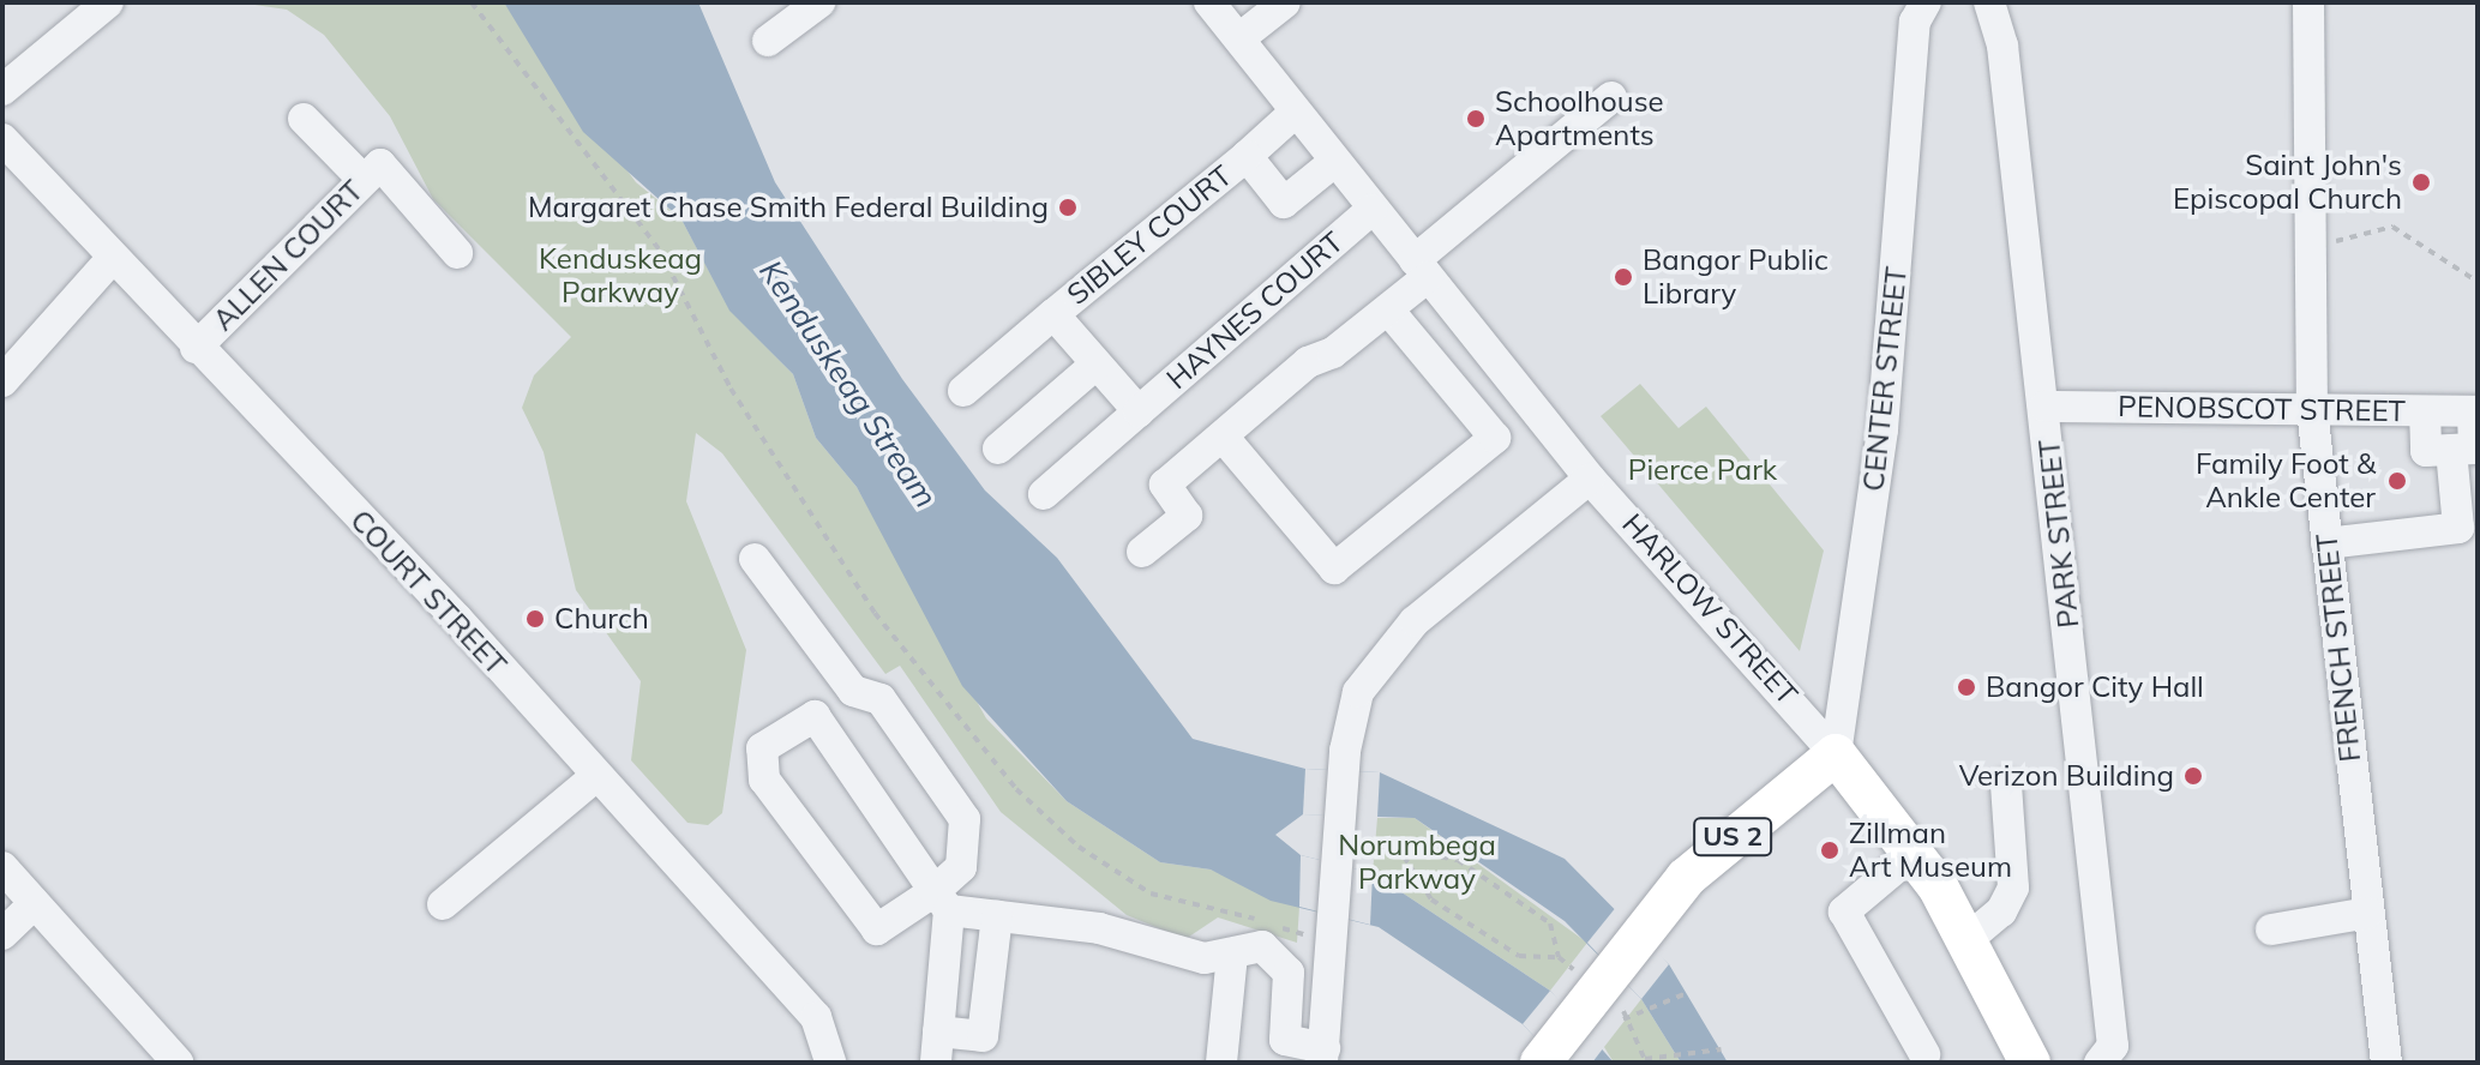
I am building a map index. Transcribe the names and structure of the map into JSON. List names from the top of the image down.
{
  "streets": {
    "main road": ["HARLOW STREET", "US 2"],
    "street": [
      "SIBLEY COURT",
      "ALLEN COURT",
      "HAYNES COURT",
      "CENTER STREET",
      "PENOBSCOT STREET",
      "PARK STREET",
      "COURT STREET",
      "FRENCH STREET"
    ]
  },
  "crossings": [
    ["SIBLEY COURT", "HARLOW STREET"],
    ["ALLEN COURT", "COURT STREET"],
    ["HAYNES COURT", "HARLOW STREET"],
    ["CENTER STREET", "HARLOW STREET"],
    ["CENTER STREET", "US 2"],
    ["PENOBSCOT STREET", "PARK STREET"],
    ["PENOBSCOT STREET", "FRENCH STREET"],
    ["HARLOW STREET", "US 2"]
  ],
  "water": ["Kenduskeag Stream"],
  "parks": ["Kenduskeag Parkway", "Pierce Park", "Norumbega Parkway"],
  "places": [
    "Schoolhouse Apartments",
    "Saint John's Episcopal Church",
    "Margaret Chase Smith Federal Building",
    "Bangor Public Library",
    "Family Foot & Ankle Center",
    "Church",
    "Bangor City Hall",
    "Verizon Building",
    "Zillman Art Museum"
  ]
}
